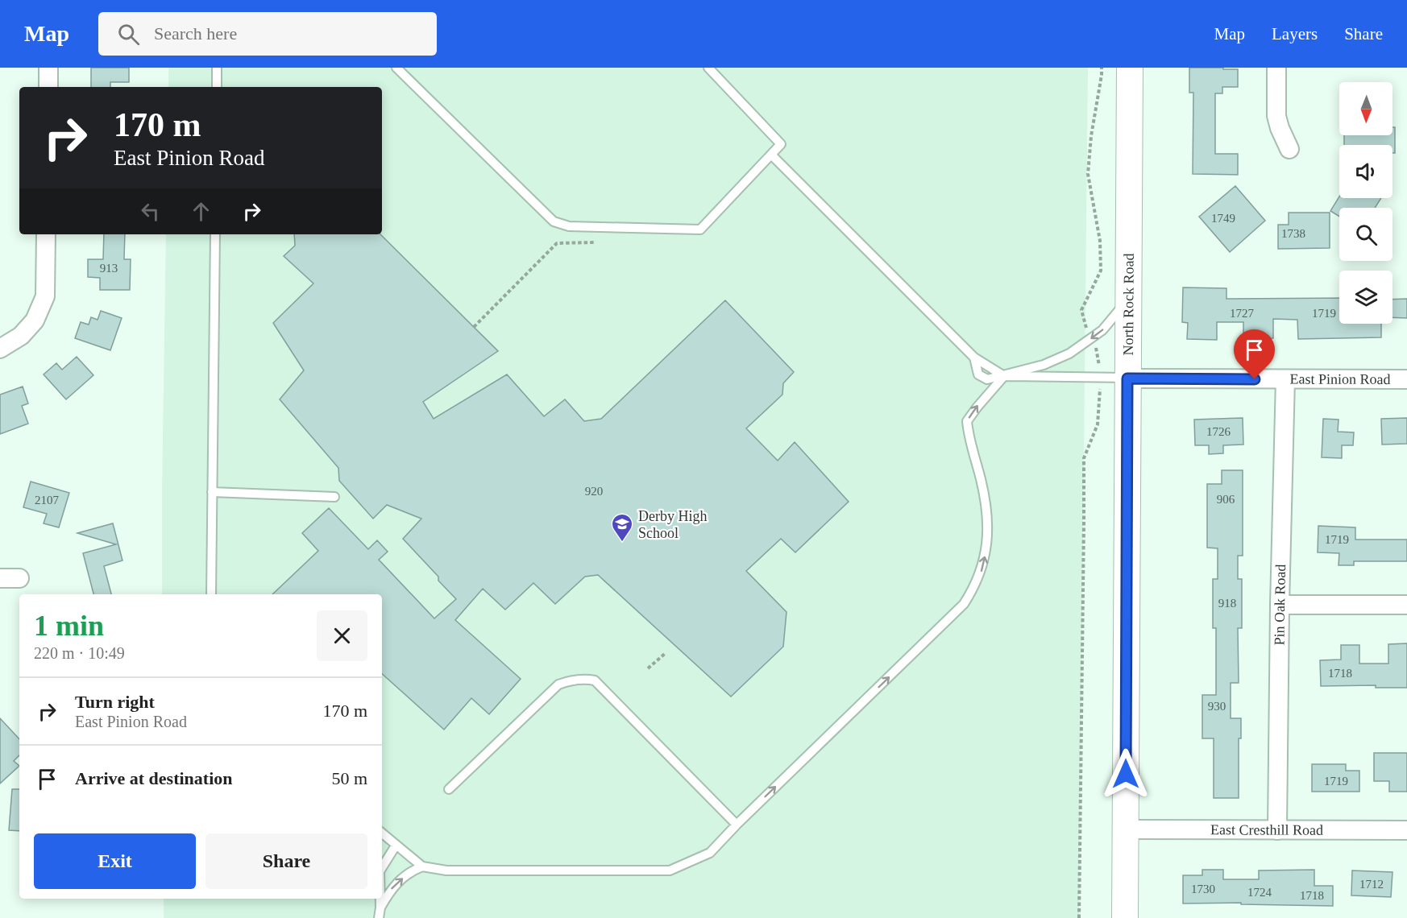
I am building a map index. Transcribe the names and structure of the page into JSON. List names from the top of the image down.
{
  "streets": {
    "main road": ["North Rock Road"],
    "street": ["East Pinion Road", "Pin Oak Road", "East Cresthill Road"]
  },
  "crossings": [
    ["North Rock Road", "East Pinion Road"],
    ["North Rock Road", "East Cresthill Road"],
    ["East Pinion Road", "Pin Oak Road"],
    ["Pin Oak Road", "East Cresthill Road"]
  ],
  "places": {
    "school or university": ["Derby High School"]
  },
  "house_numbers": [
    "1749",
    "1738",
    "913",
    "1727",
    "1719",
    "1726",
    "920",
    "906",
    "2107",
    "1719",
    "918",
    "1718",
    "930",
    "1719",
    "1712",
    "1730",
    "1724",
    "1718"
  ],
  "north": "bottom",
  "page": {
    "header": "Map",
    "search": "Search here",
    "nav": ["Map", "Layers", "Share"],
    "turn": ["170 m", "East Pinion Road"],
    "heading": ["1 min", "220 m · 10:49"],
    "list": [
      {
        "name": "Turn right",
        "note": "East Pinion Road",
        "value": "170 m"
      },
      {
        "name": "Arrive at destination",
        "value": "50 m"
      }
    ],
    "buttons": ["Exit", "Share"]
  }
}
